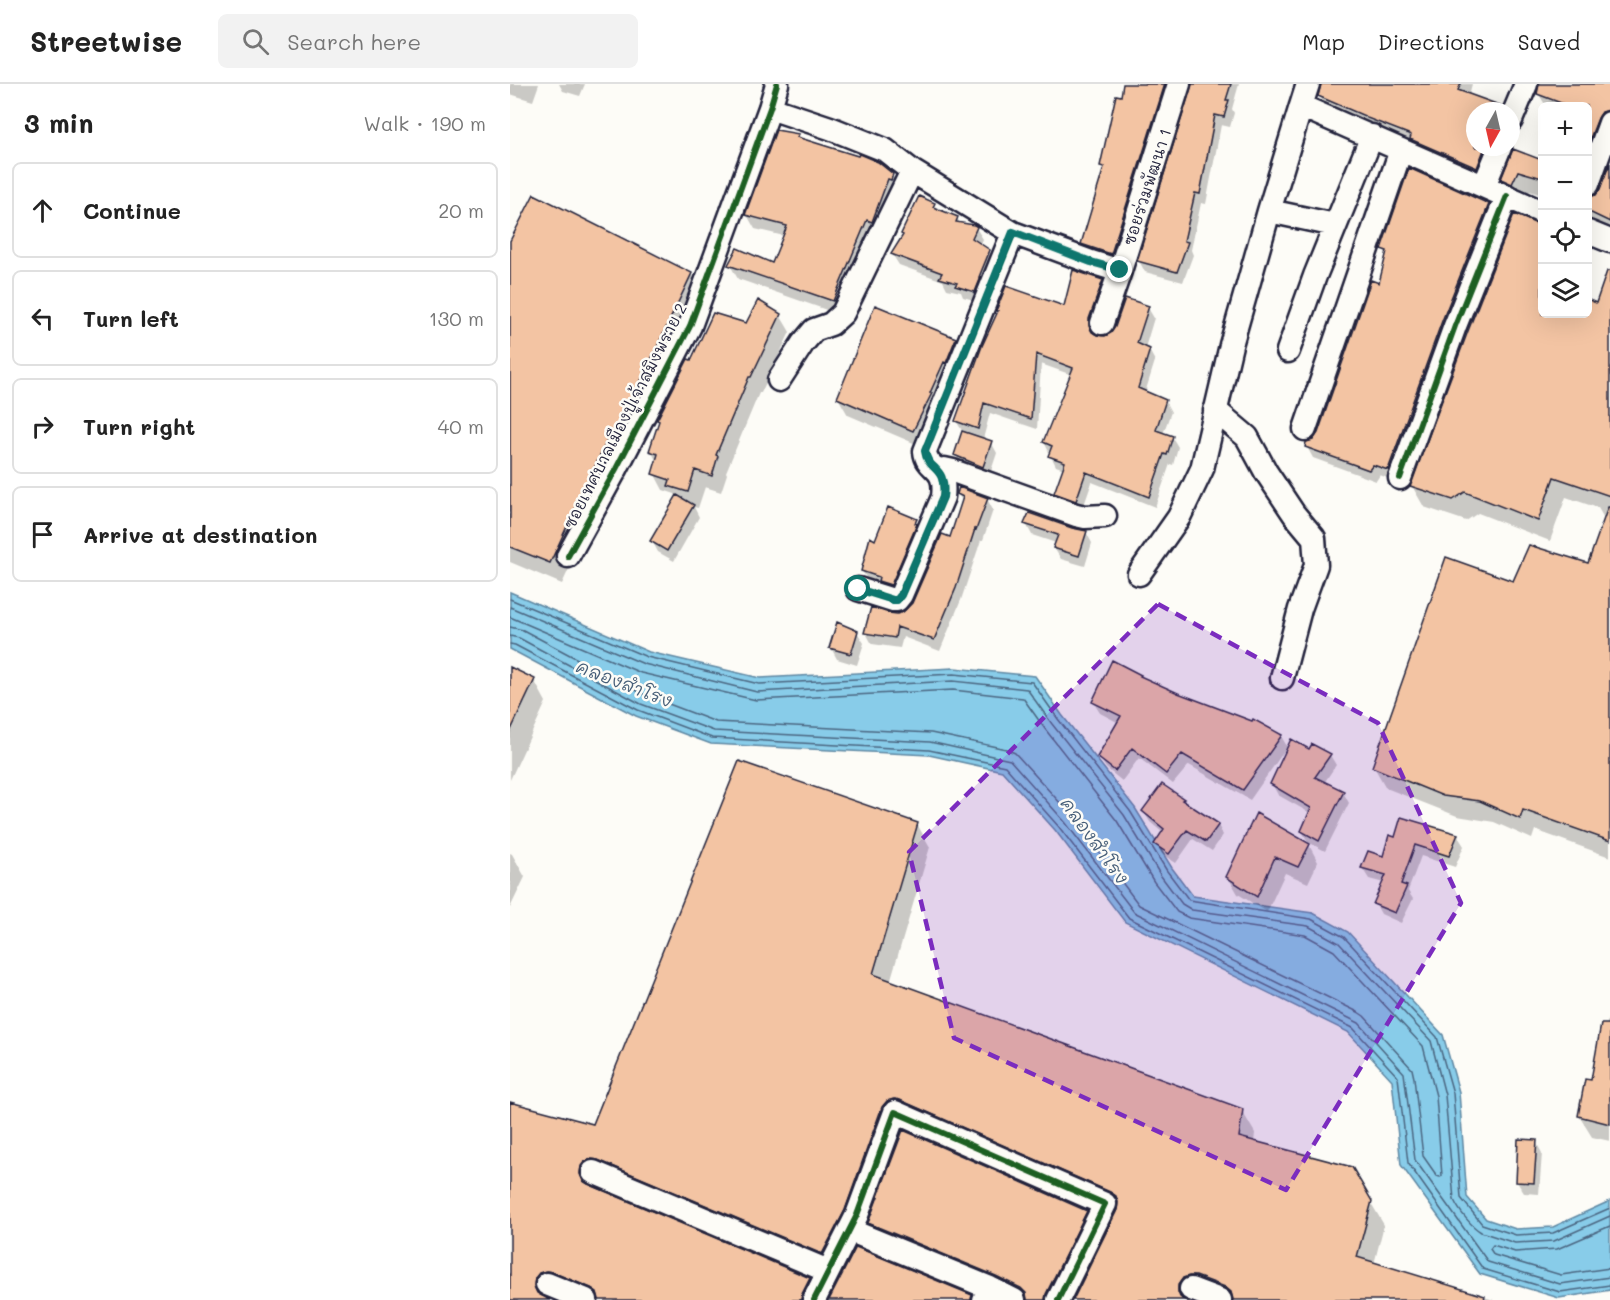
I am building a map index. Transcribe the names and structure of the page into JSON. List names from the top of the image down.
{
  "streets": {
    "street": ["ซอยร่วมพัฒนา 1", "ซอยเทศบาลเมืองปู่เจ้าสมิงพราย 2"]
  },
  "water": ["คลองสำโรง"],
  "north": "bottom",
  "page": {
    "header": "Streetwise",
    "search": "Search here",
    "nav": ["Map", "Directions", "Saved"],
    "heading": ["3 min", "Walk · 190 m"],
    "map_buttons": ["+", "−"],
    "list": [
      ["Continue", "20 m"],
      ["Turn left", "130 m"],
      ["Turn right", "40 m"],
      "Arrive at destination"
    ]
  }
}
